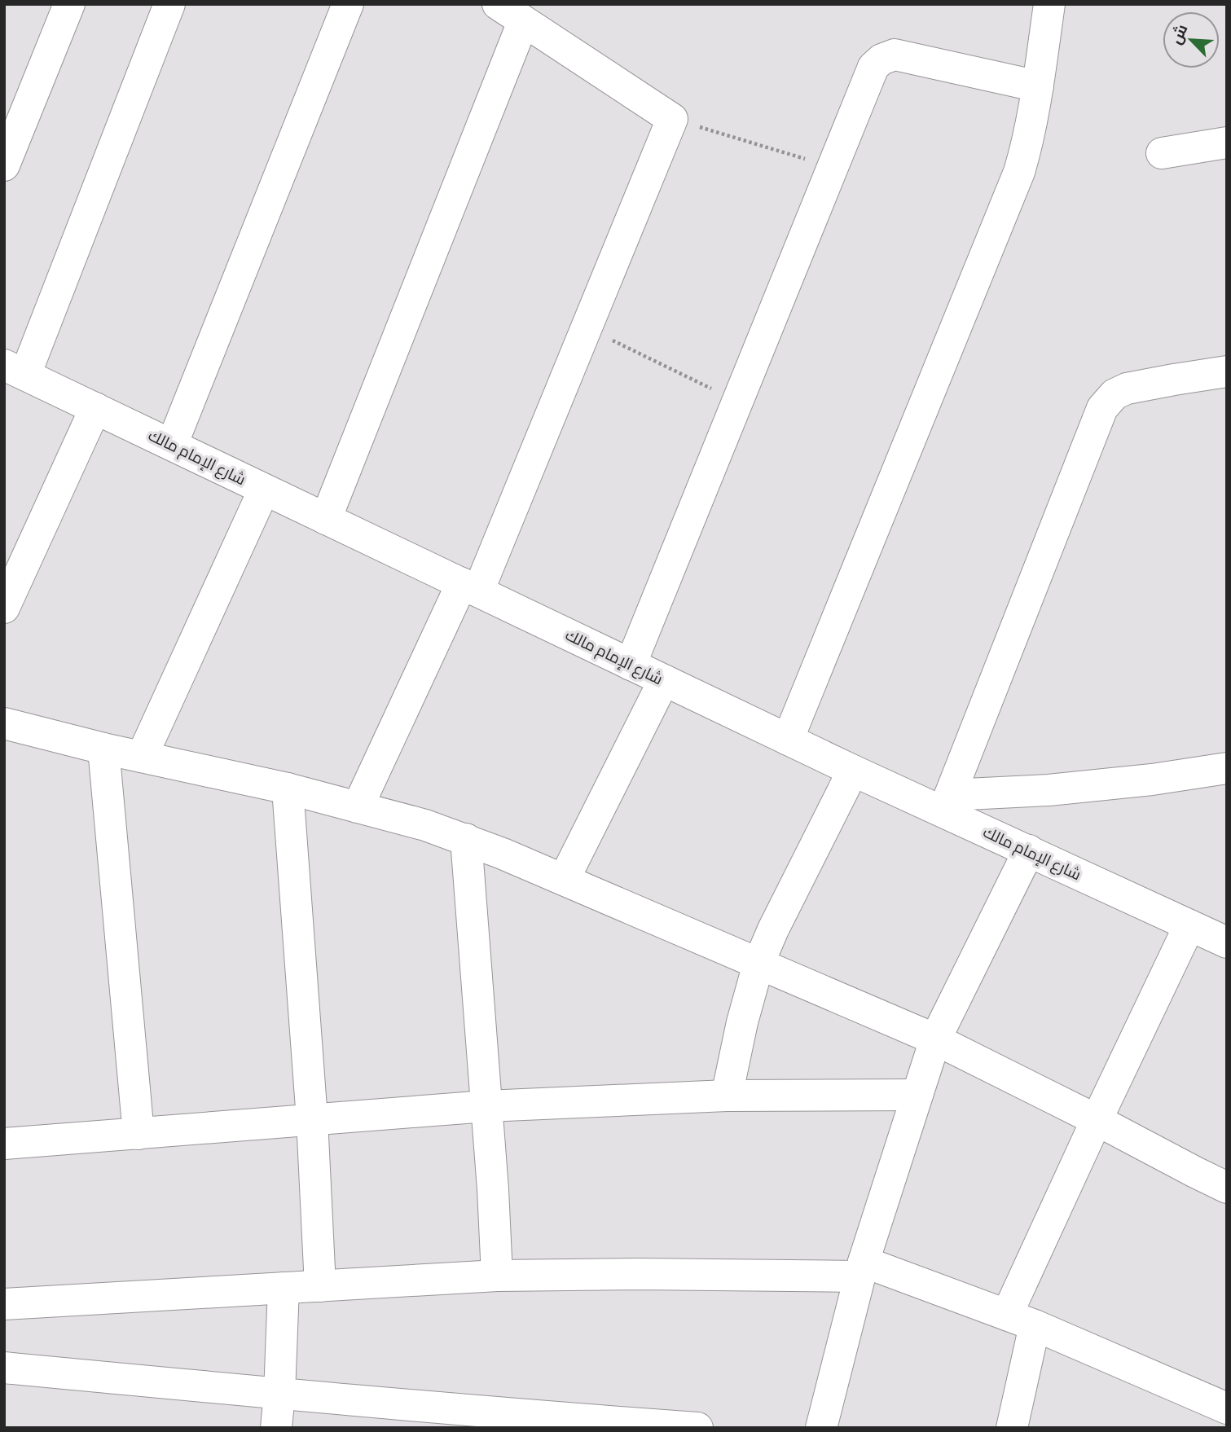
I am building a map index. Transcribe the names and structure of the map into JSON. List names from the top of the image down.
{
  "streets": {
    "street": ["شارع الإمام مالك"]
  },
  "north": "top left"
}
